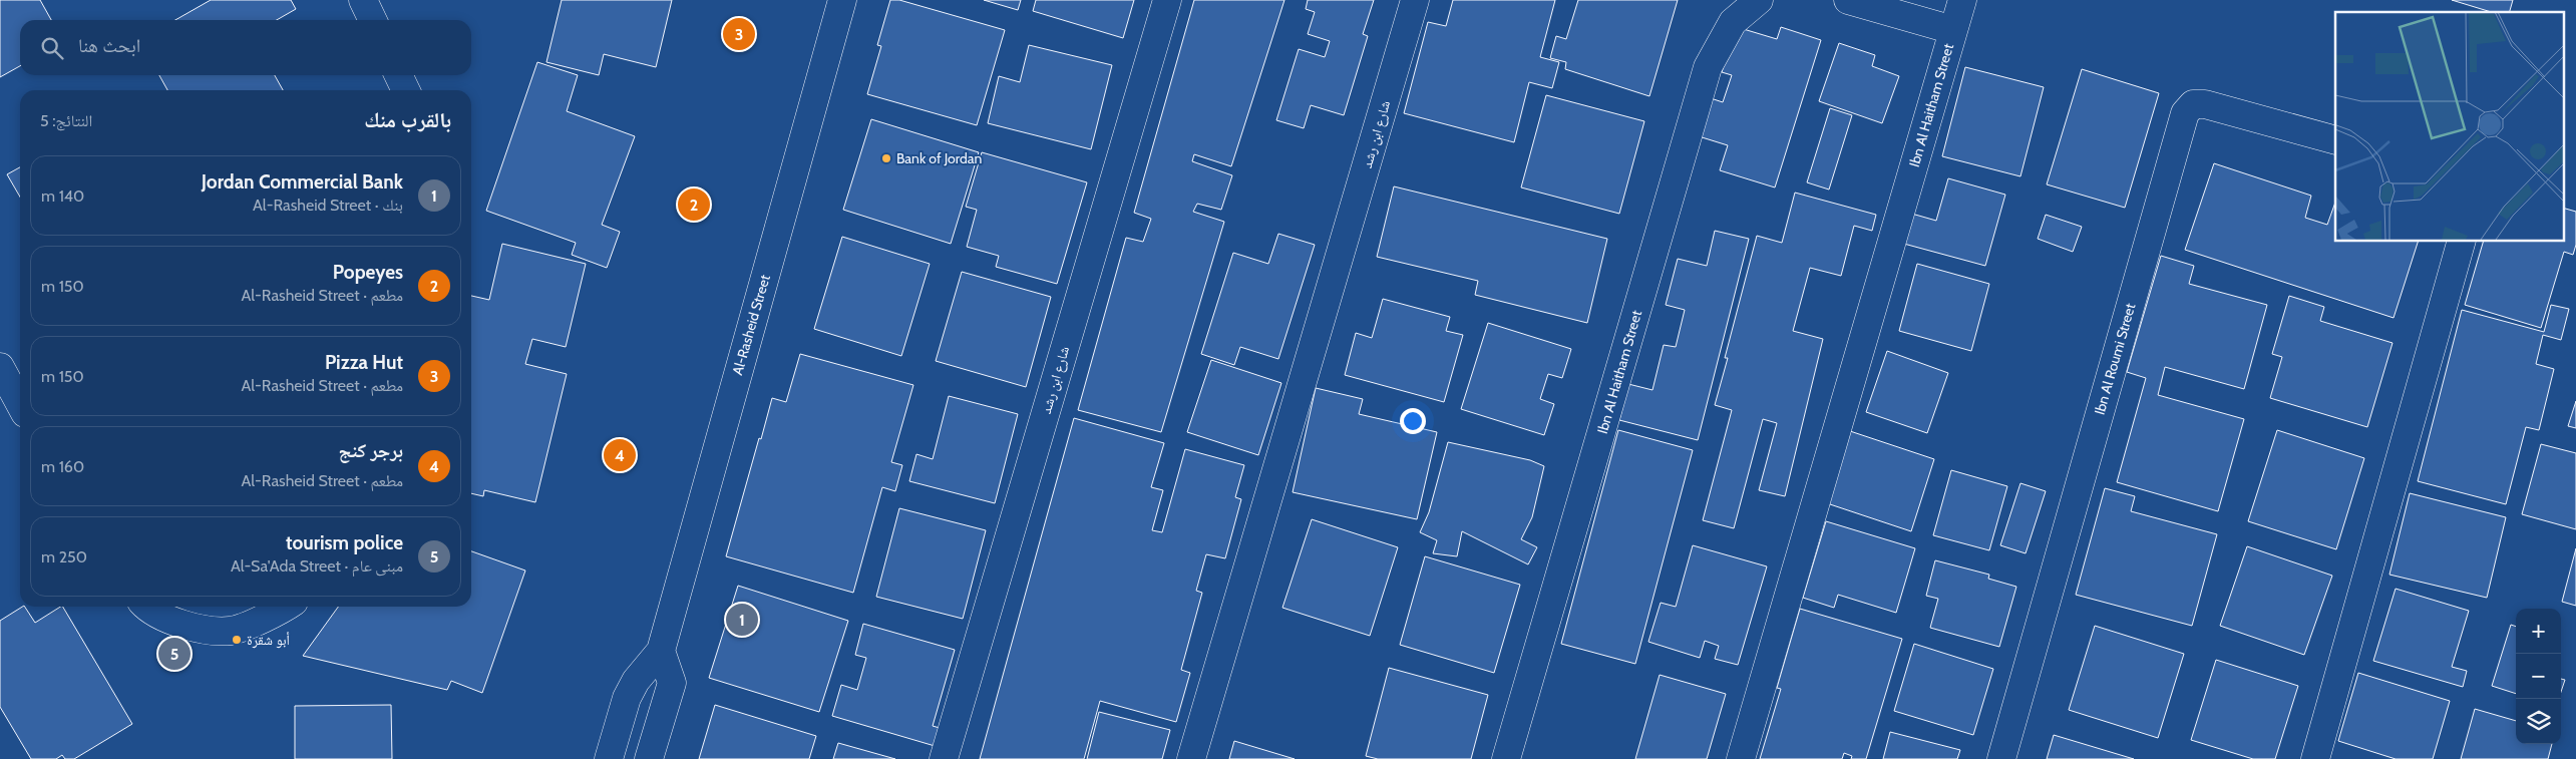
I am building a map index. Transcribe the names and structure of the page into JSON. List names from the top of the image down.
{
  "streets": {
    "street": [
      "Ibn Al Haitham Street",
      "شارع ابن رشد",
      "Al-Rasheid Street",
      "Ibn Al Roumi Street"
    ]
  },
  "places": ["Bank of Jordan", "أبو شقرة"],
  "page": {
    "pins": [
      "3",
      "2",
      "4",
      "1",
      "5"
    ],
    "search": "ابحث هنا",
    "heading": ["بالقرب منك", "النتائج: 5"],
    "list": [
      {
        "mark": "1",
        "name": "Jordan Commercial Bank",
        "note": "بنك · Al-Rasheid Street",
        "value": "140 m"
      },
      {
        "mark": "2",
        "name": "Popeyes",
        "note": "مطعم · Al-Rasheid Street",
        "value": "150 m"
      },
      {
        "mark": "3",
        "name": "Pizza Hut",
        "note": "مطعم · Al-Rasheid Street",
        "value": "150 m"
      },
      {
        "mark": "4",
        "name": "برجر كنج",
        "note": "مطعم · Al-Rasheid Street",
        "value": "160 m"
      },
      {
        "mark": "5",
        "name": "tourism police",
        "note": "مبنى عام · Al-Sa'Ada Street",
        "value": "250 m"
      }
    ],
    "map_buttons": ["+", "−"]
  }
}
